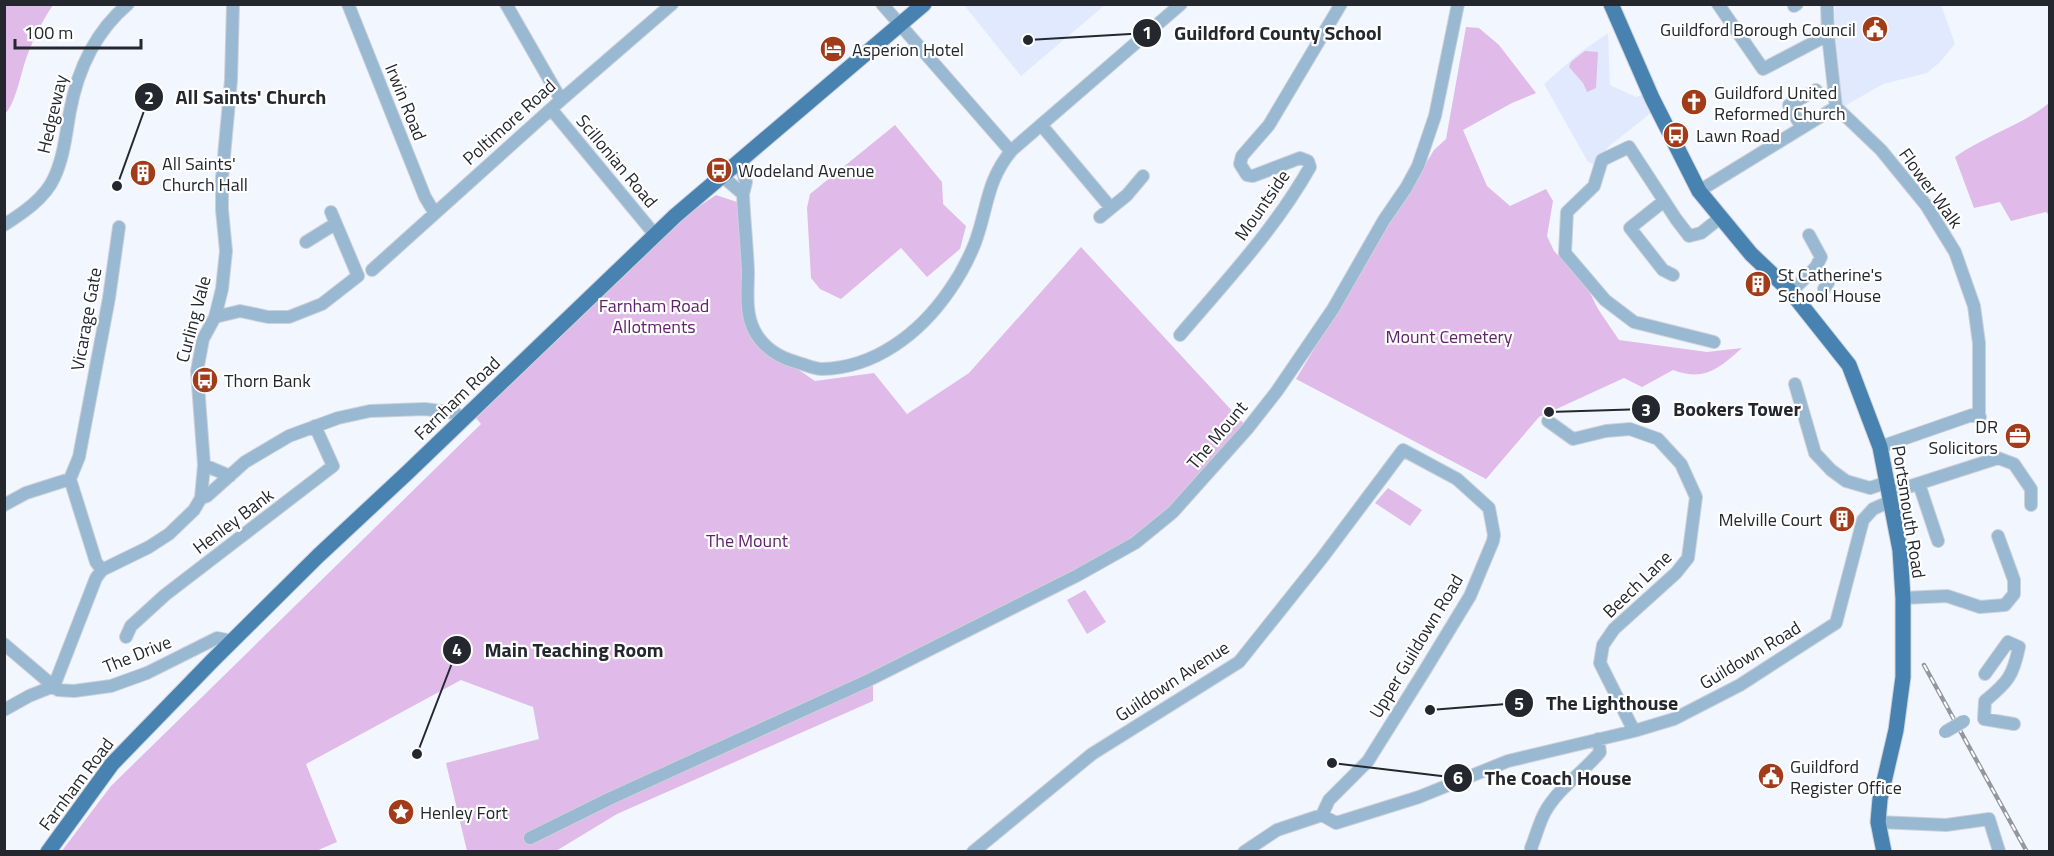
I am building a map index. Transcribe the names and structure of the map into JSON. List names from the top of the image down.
{
  "streets": {
    "main road": ["Farnham Road", "Portsmouth Road"],
    "street": [
      "Irwin Road",
      "Hedgeway",
      "Poltimore Road",
      "Scillonian Road",
      "Flower Walk",
      "Mountside",
      "Vicarage Gate",
      "Curling Vale",
      "The Mount",
      "Henley Bank",
      "Beech Lane",
      "Upper Guildown Road",
      "The Drive",
      "Guildown Road",
      "Guildown Avenue"
    ]
  },
  "crossings": [
    ["Irwin Road", "Poltimore Road"],
    ["Poltimore Road", "Scillonian Road"],
    ["Scillonian Road", "Farnham Road"],
    ["Flower Walk", "Portsmouth Road"],
    ["Farnham Road", "The Drive"],
    ["Portsmouth Road", "Guildown Road"],
    ["Beech Lane", "Guildown Road"],
    ["Upper Guildown Road", "Guildown Road"],
    ["Upper Guildown Road", "Guildown Avenue"]
  ],
  "parks": ["Farnham Road Allotments", "Mount Cemetery", "The Mount"],
  "places": {
    "public building": ["Guildford Borough Council", "Guildford Register Office"],
    "other": [
      "Guildford County School",
      "All Saints' Church",
      "Bookers Tower",
      "The Lighthouse",
      "Main Teaching Room",
      "The Coach House"
    ],
    "hotel": ["Asperion Hotel"],
    "church": ["Guildford United Reformed Church"],
    "bus stop": ["Lawn Road", "Wodeland Avenue", "Thorn Bank"],
    "building": ["All Saints' Church Hall", "St Catherine's School House", "Melville Court"],
    "office": ["DR Solicitors"],
    "place": ["Henley Fort"]
  },
  "scale_bar": "100 m"
}
